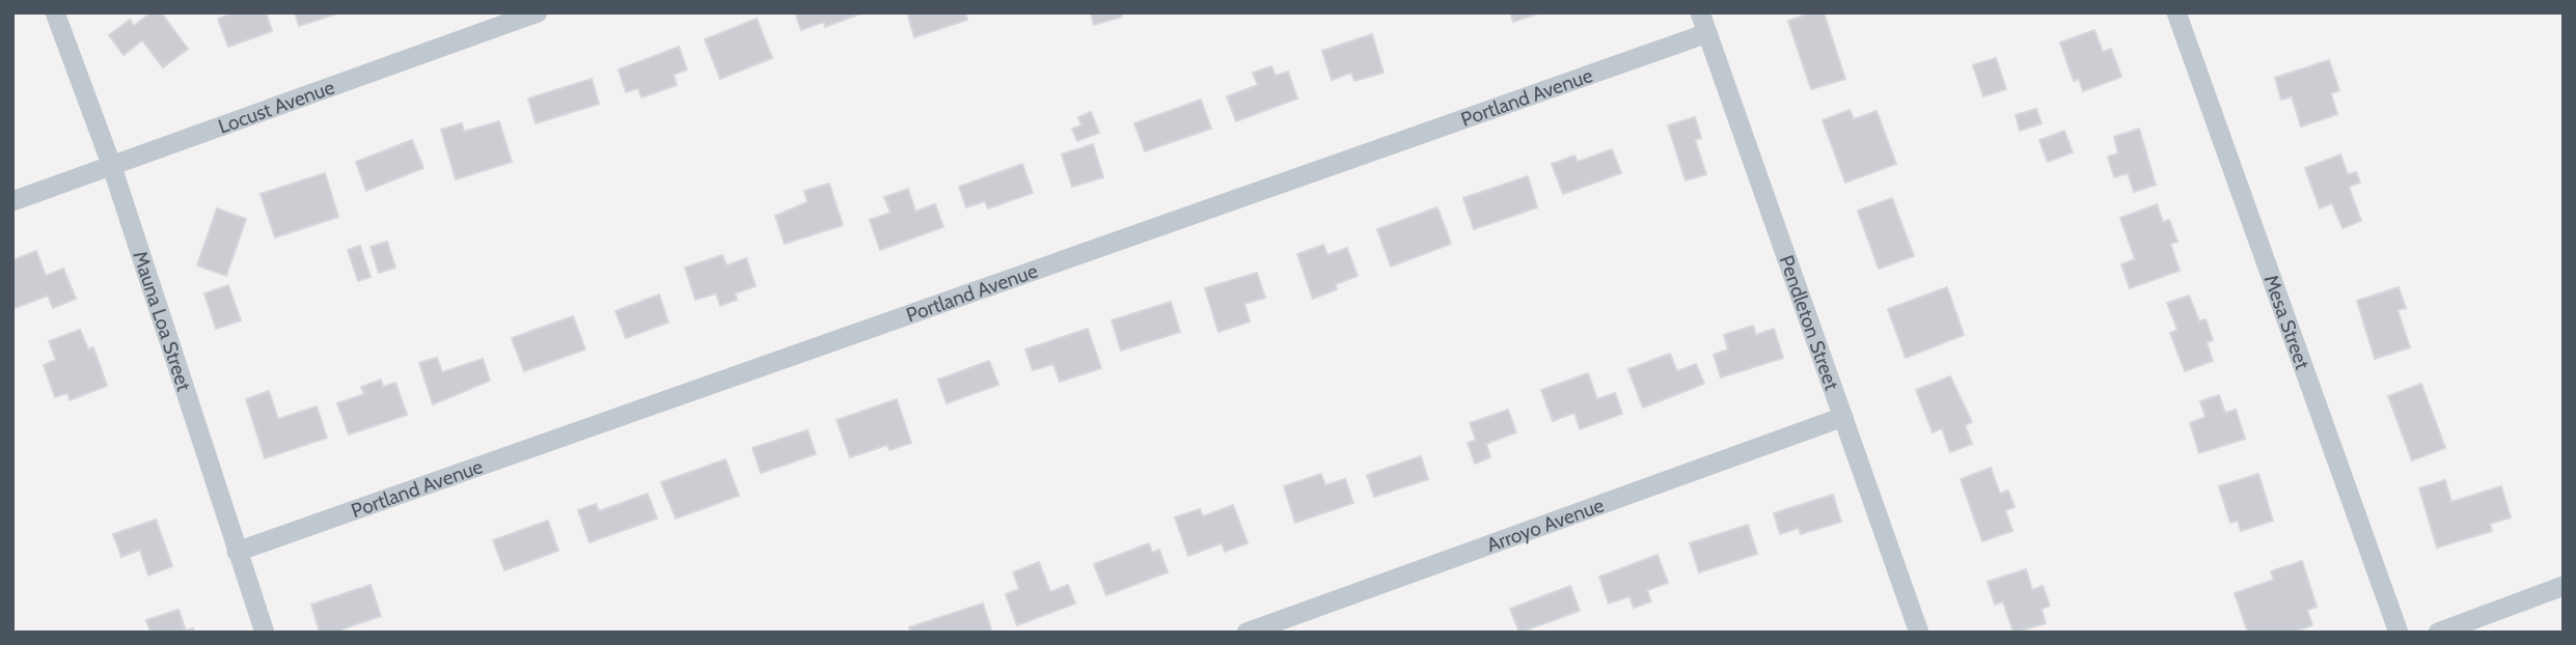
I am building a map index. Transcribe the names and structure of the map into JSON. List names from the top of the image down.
{
  "streets": {
    "street": [
      "Portland Avenue",
      "Locust Avenue",
      "Mauna Loa Street",
      "Pendleton Street",
      "Mesa Street",
      "Arroyo Avenue"
    ]
  },
  "crossings": [
    ["Portland Avenue", "Mauna Loa Street"],
    ["Portland Avenue", "Pendleton Street"],
    ["Locust Avenue", "Mauna Loa Street"],
    ["Pendleton Street", "Arroyo Avenue"]
  ]
}
